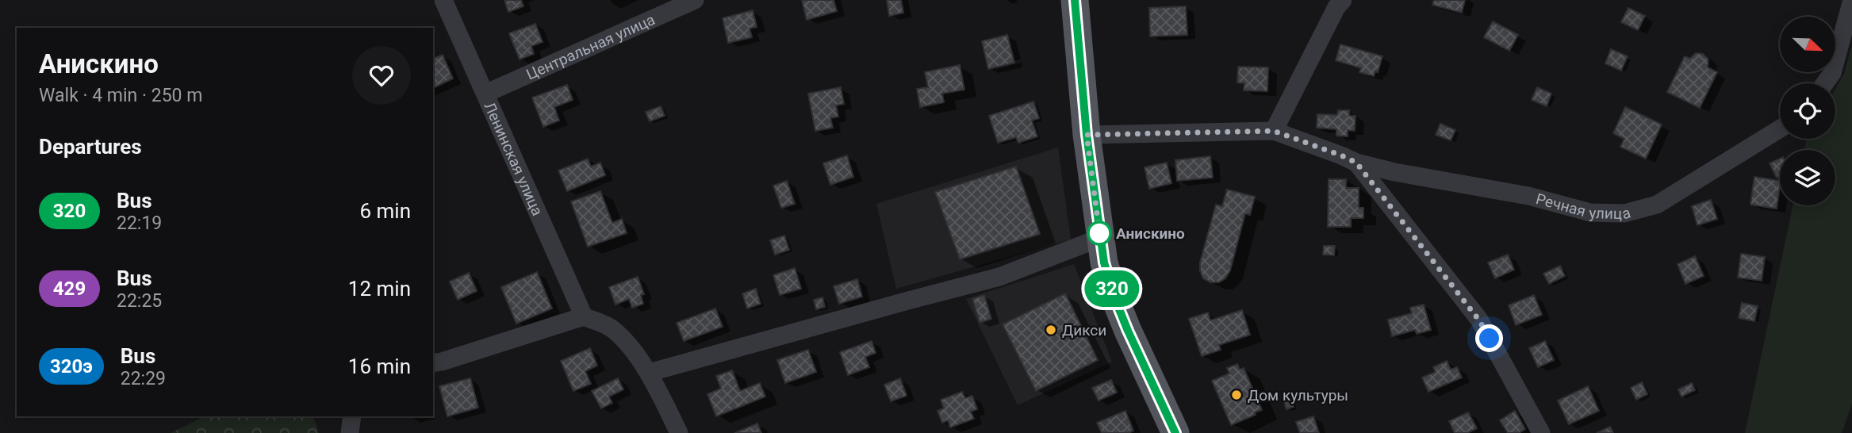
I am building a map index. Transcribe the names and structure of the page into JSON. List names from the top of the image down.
{
  "streets": {
    "street": ["Центральная улица", "Ленинская улица", "Речная улица"]
  },
  "crossings": [
    ["Центральная улица", "Ленинская улица"]
  ],
  "places": ["Анискино", "Дикси", "Дом культуры"],
  "lines": ["bus line 320"],
  "north": "bottom right",
  "page": {
    "on_map": "320",
    "heading": [
      ["Анискино", "Walk · 4 min · 250 m"],
      "Departures"
    ],
    "list": [
      {
        "mark": "320",
        "name": "Bus",
        "note": "22:19",
        "value": "6 min"
      },
      {
        "mark": "429",
        "name": "Bus",
        "note": "22:25",
        "value": "12 min"
      },
      {
        "mark": "320э",
        "name": "Bus",
        "note": "22:29",
        "value": "16 min"
      }
    ]
  }
}
